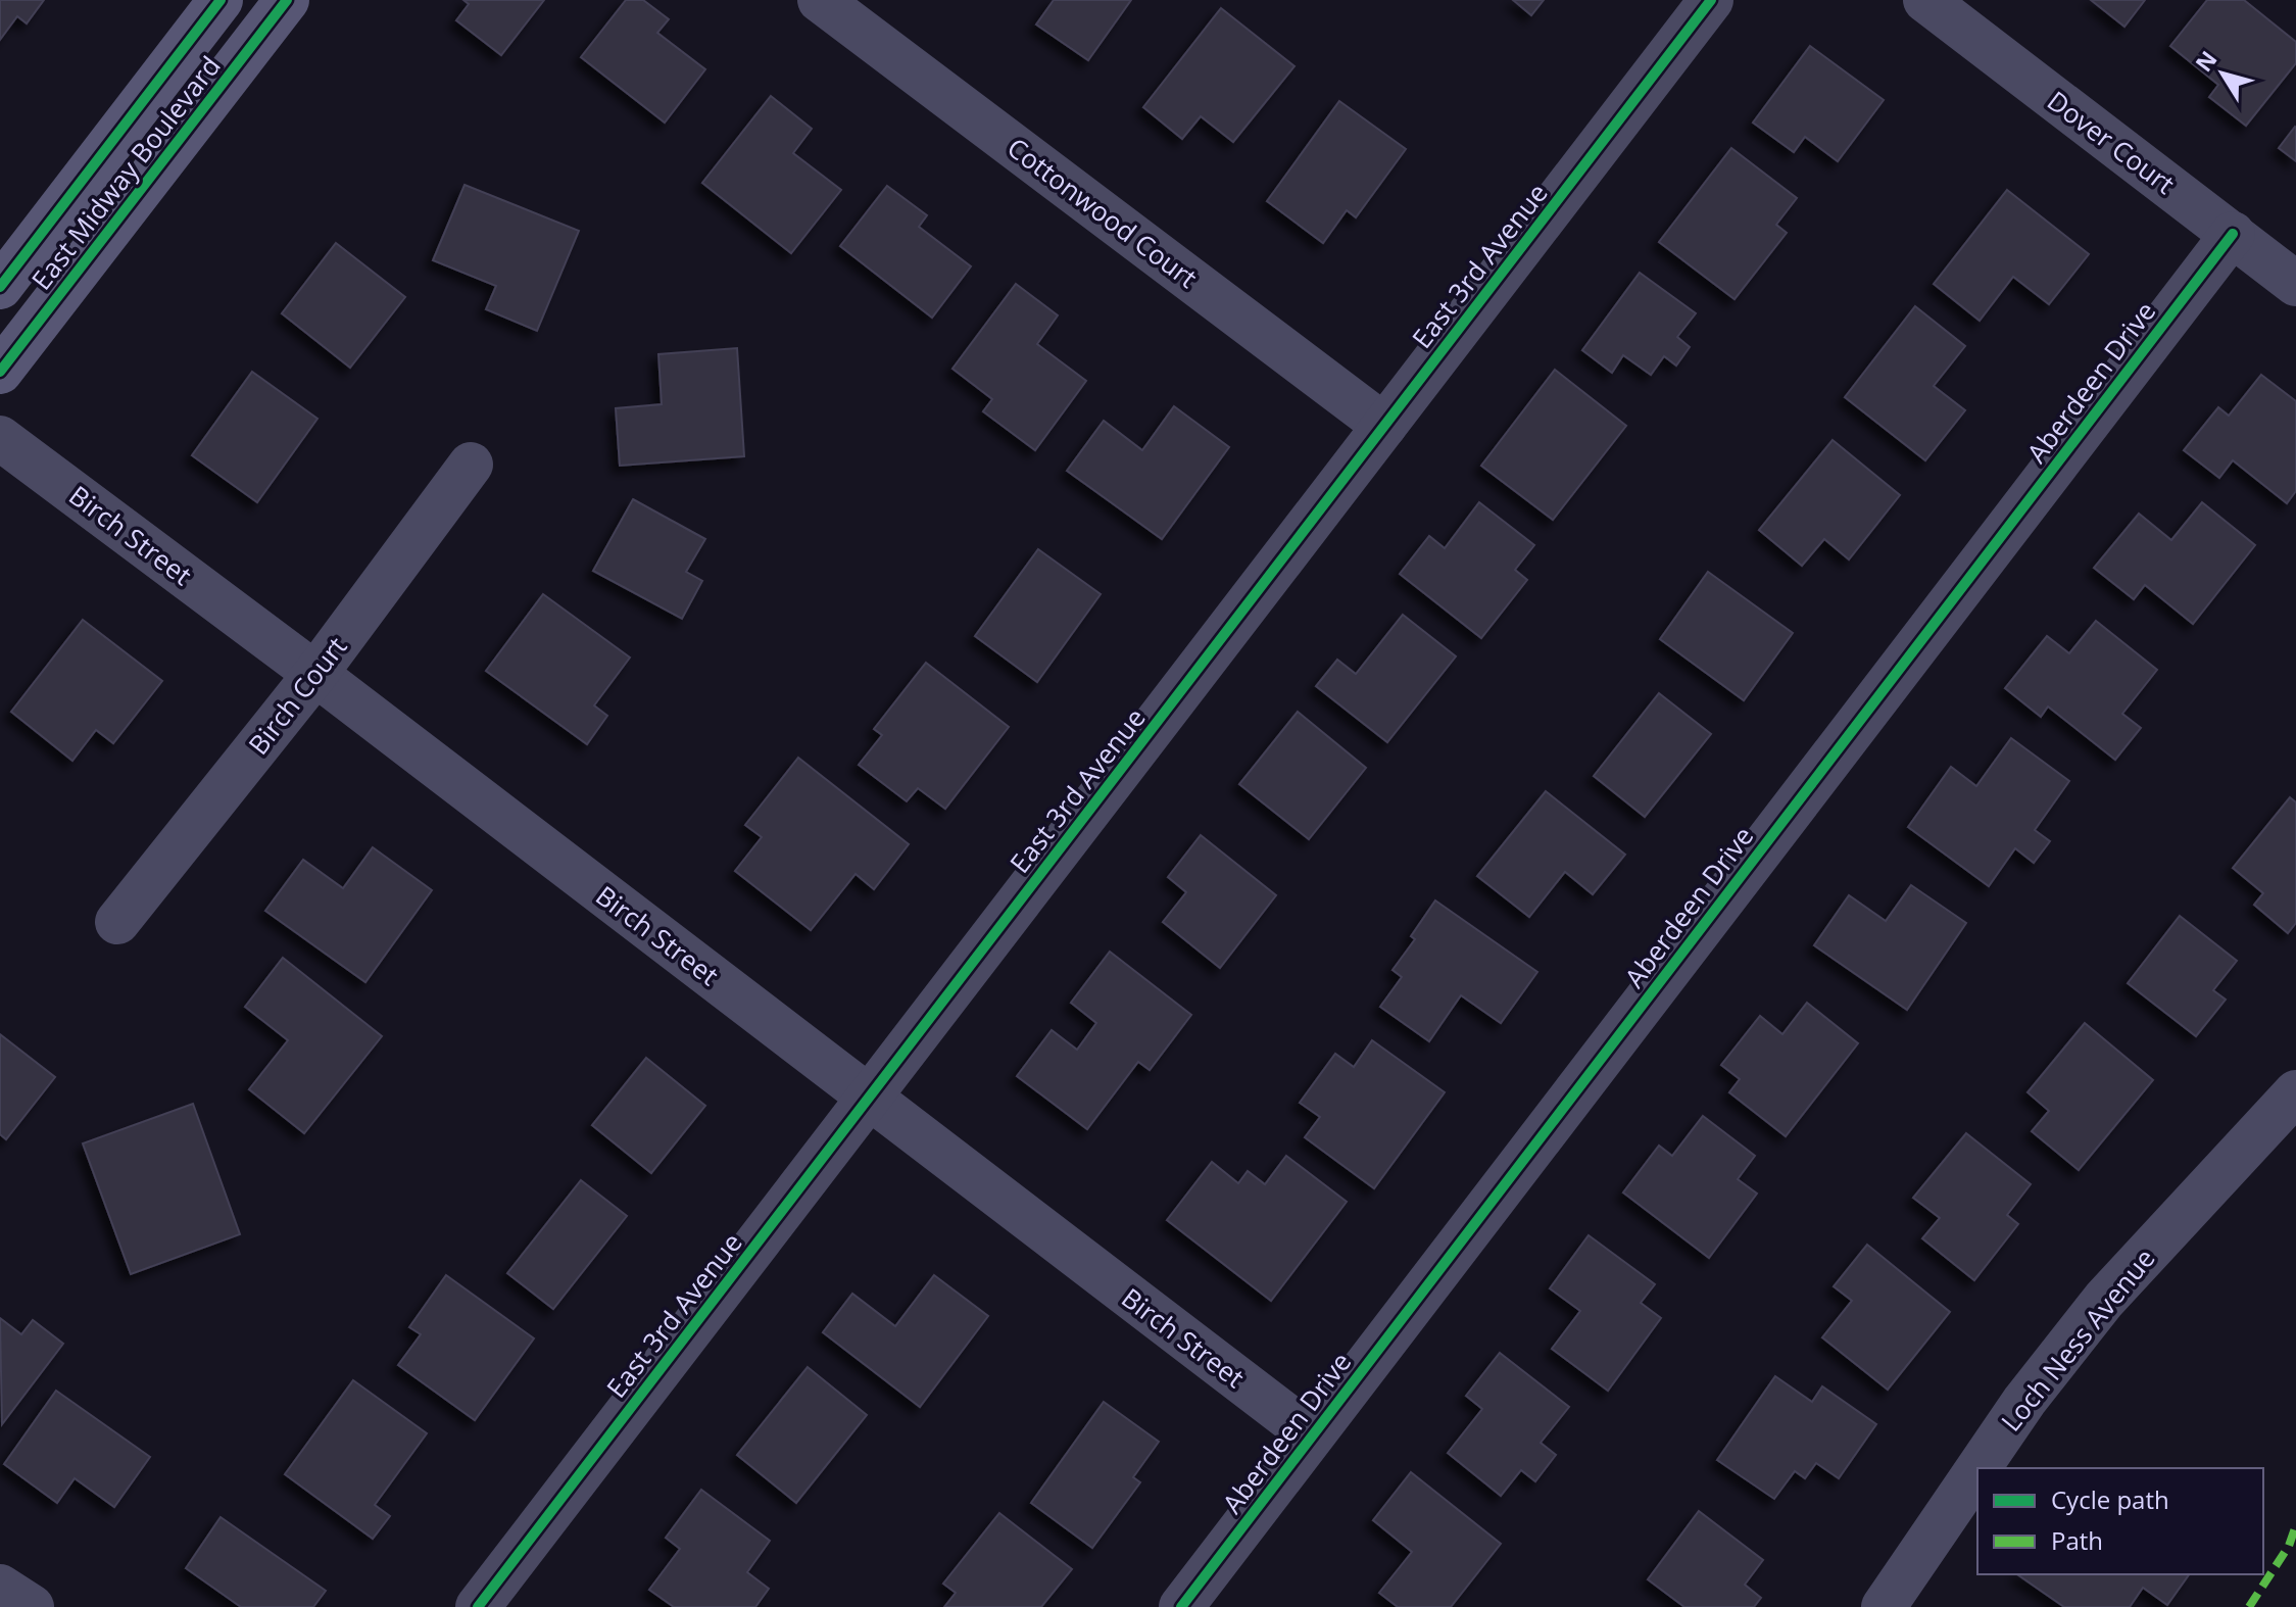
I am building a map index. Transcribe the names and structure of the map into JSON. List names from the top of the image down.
{
  "streets": {
    "main road": ["East Midway Boulevard"],
    "street": [
      "Dover Court",
      "Cottonwood Court",
      "East 3rd Avenue",
      "Aberdeen Drive",
      "Birch Street",
      "Birch Court",
      "Loch Ness Avenue"
    ]
  },
  "crossings": [
    ["Dover Court", "Aberdeen Drive"],
    ["Cottonwood Court", "East 3rd Avenue"],
    ["East 3rd Avenue", "Birch Street"],
    ["Aberdeen Drive", "Birch Street"],
    ["Birch Street", "Birch Court"]
  ],
  "legend": ["Cycle path", "Path"],
  "north": "top left"
}
